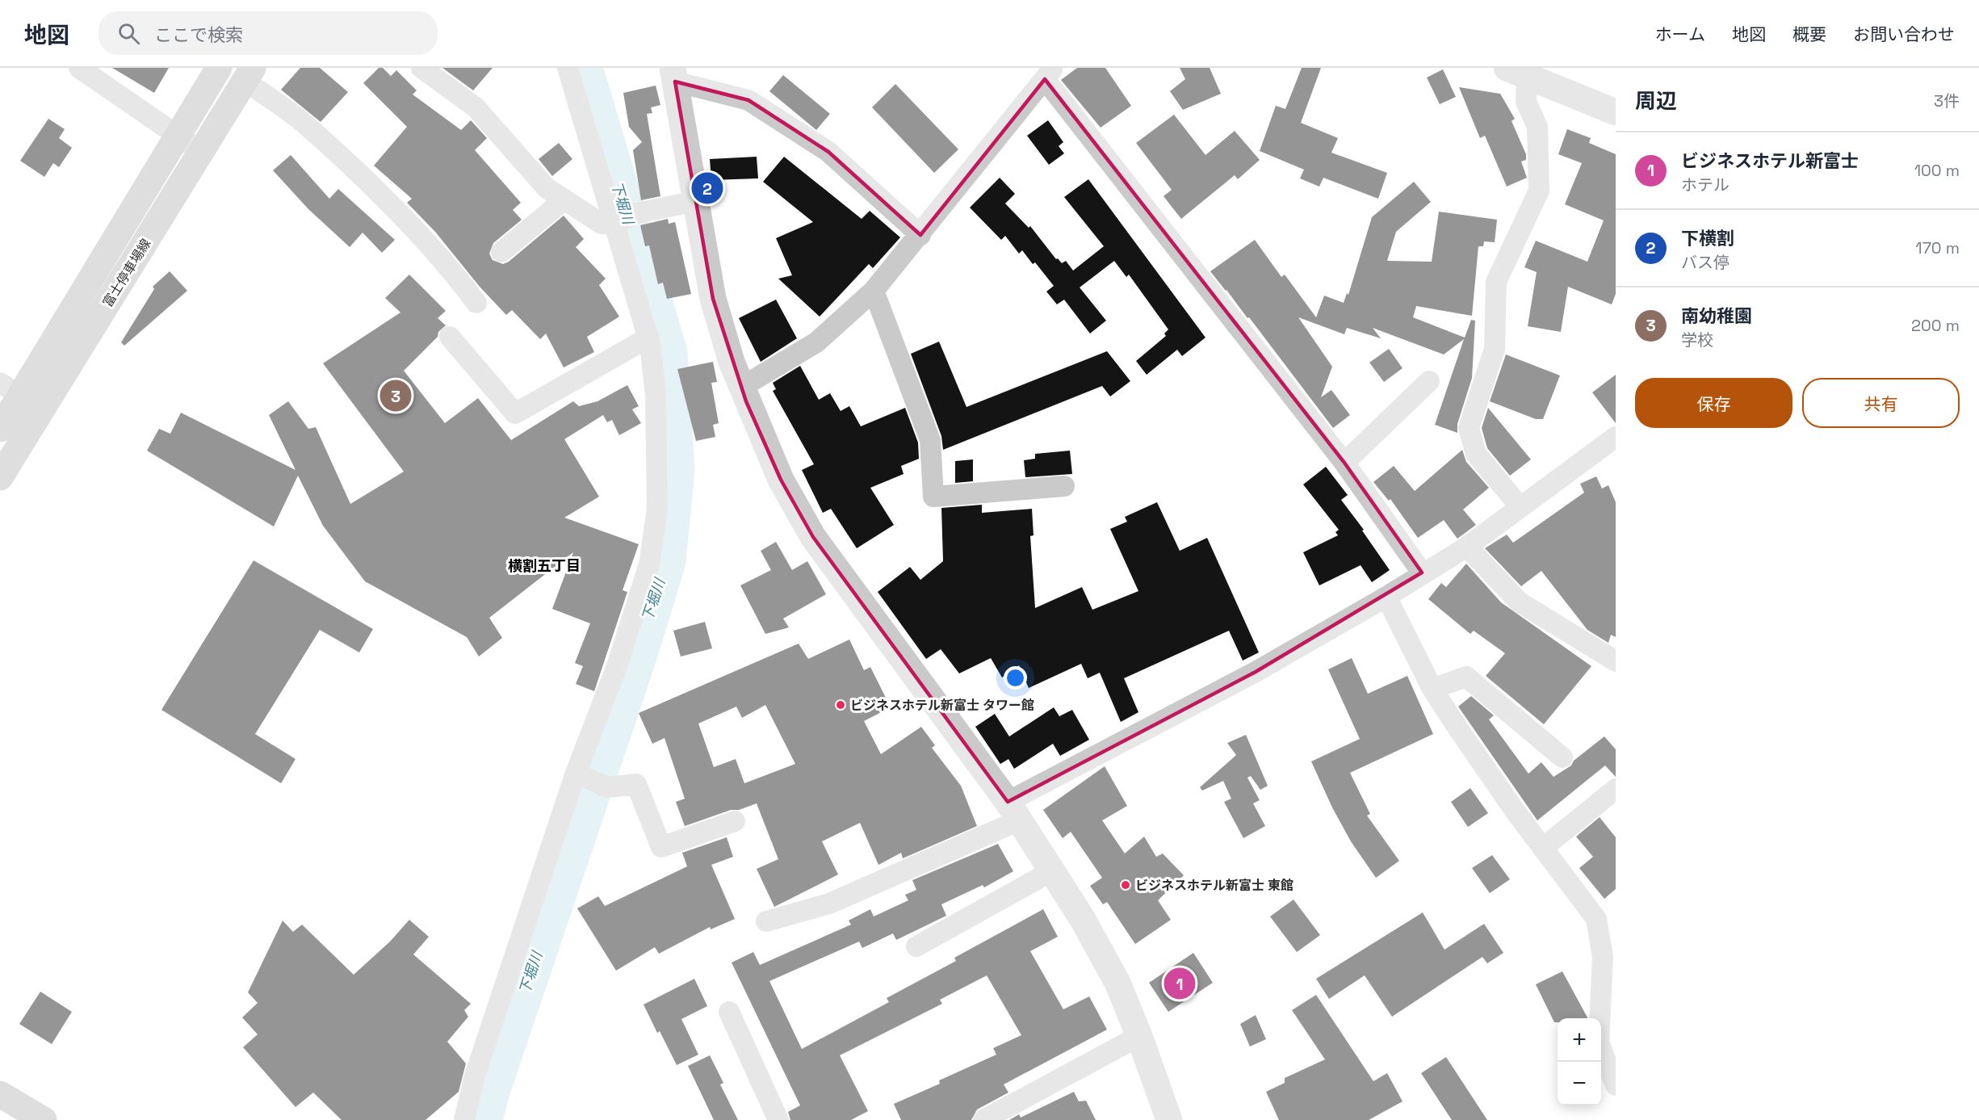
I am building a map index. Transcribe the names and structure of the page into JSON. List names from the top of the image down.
{
  "streets": {
    "main road": ["富士停車場線"]
  },
  "districts": ["横割五丁目"],
  "water": ["下堀川"],
  "places": ["ビジネスホテル新富士 タワー館", "ビジネスホテル新富士 東館"],
  "page": {
    "header": "地図",
    "search": "ここで検索",
    "nav": [
      "ホーム",
      "地図",
      "概要",
      "お問い合わせ"
    ],
    "heading": ["周辺", "3件"],
    "list": [
      {
        "mark": "1",
        "name": "ビジネスホテル新富士",
        "note": "ホテル",
        "value": "100 m"
      },
      {
        "mark": "2",
        "name": "下横割",
        "note": "バス停",
        "value": "170 m"
      },
      {
        "mark": "3",
        "name": "南幼稚園",
        "note": "学校",
        "value": "200 m"
      }
    ],
    "pins": ["2", "3", "1"],
    "buttons": ["保存", "共有"],
    "map_buttons": ["+", "−"]
  }
}
